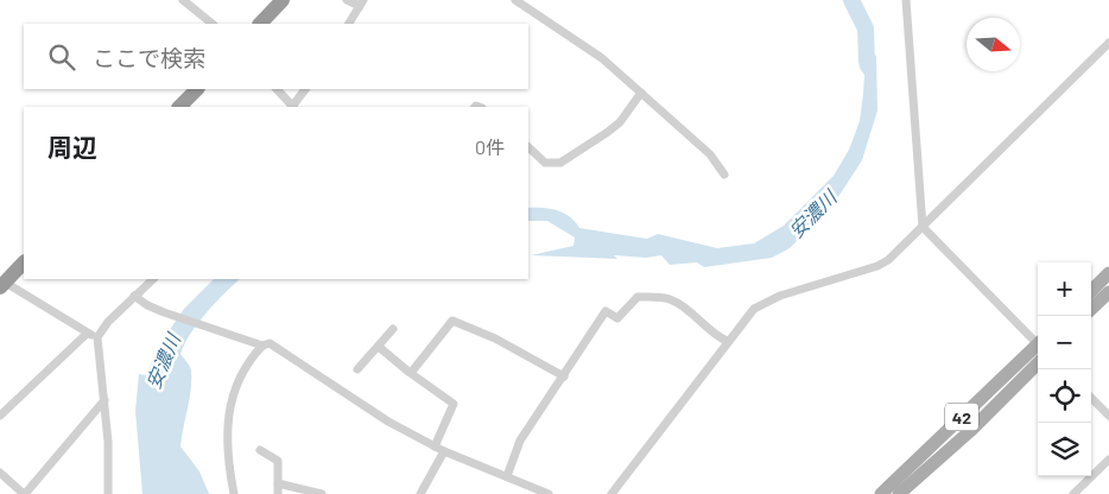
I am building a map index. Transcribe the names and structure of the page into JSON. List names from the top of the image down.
{
  "streets": {
    "main road": ["42"]
  },
  "water": ["安濃川"],
  "north": "right",
  "page": {
    "search": "ここで検索",
    "heading": ["周辺", "0件"],
    "map_buttons": ["+", "−"]
  }
}
